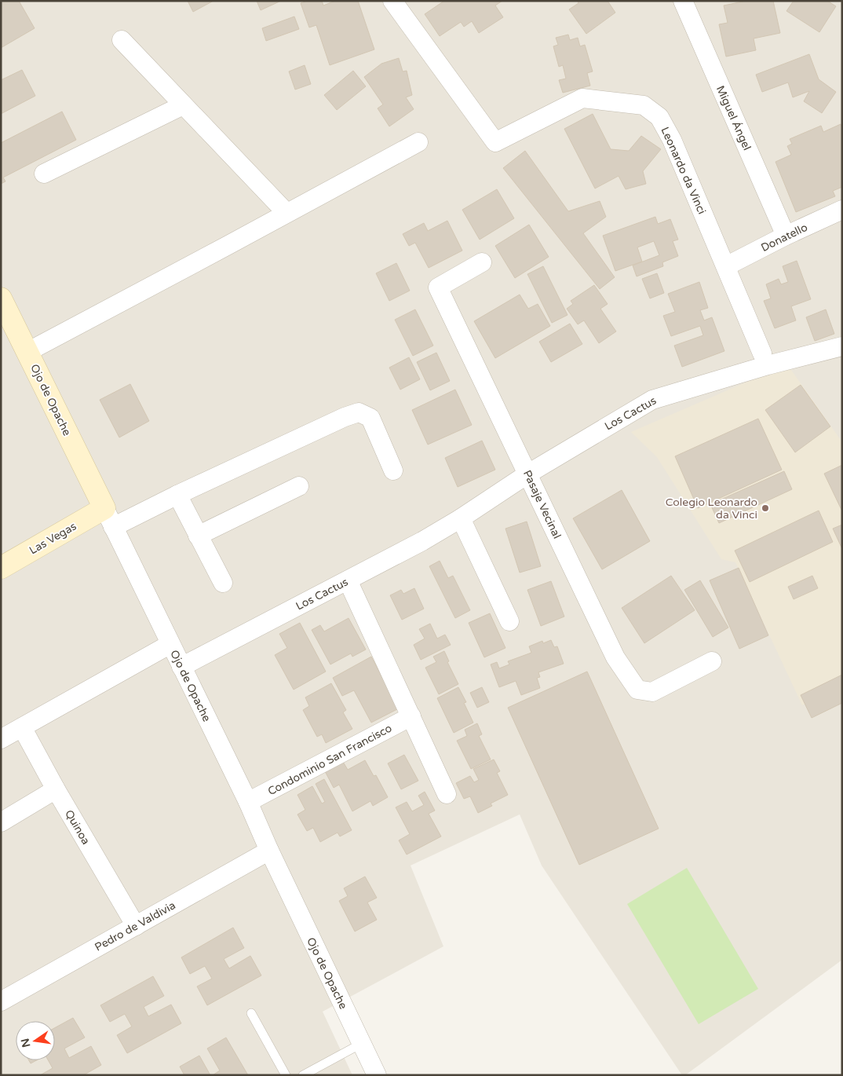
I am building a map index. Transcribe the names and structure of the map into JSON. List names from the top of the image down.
{
  "streets": {
    "main road": ["Ojo de Opache", "Las Vegas"],
    "street": [
      "Miguel Ángel",
      "Leonardo da Vinci",
      "Donatello",
      "Los Cactus",
      "Pasaje Vecinal",
      "Condominio San Francisco",
      "Quinoa",
      "Pedro de Valdivia"
    ]
  },
  "crossings": [
    ["Miguel Ángel", "Donatello"],
    ["Leonardo da Vinci", "Donatello"],
    ["Ojo de Opache", "Los Cactus"],
    ["Ojo de Opache", "Las Vegas"],
    ["Ojo de Opache", "Condominio San Francisco"],
    ["Ojo de Opache", "Pedro de Valdivia"],
    ["Los Cactus", "Pasaje Vecinal"],
    ["Quinoa", "Pedro de Valdivia"]
  ],
  "places": ["Colegio Leonardo da Vinci"],
  "north": "left"
}
